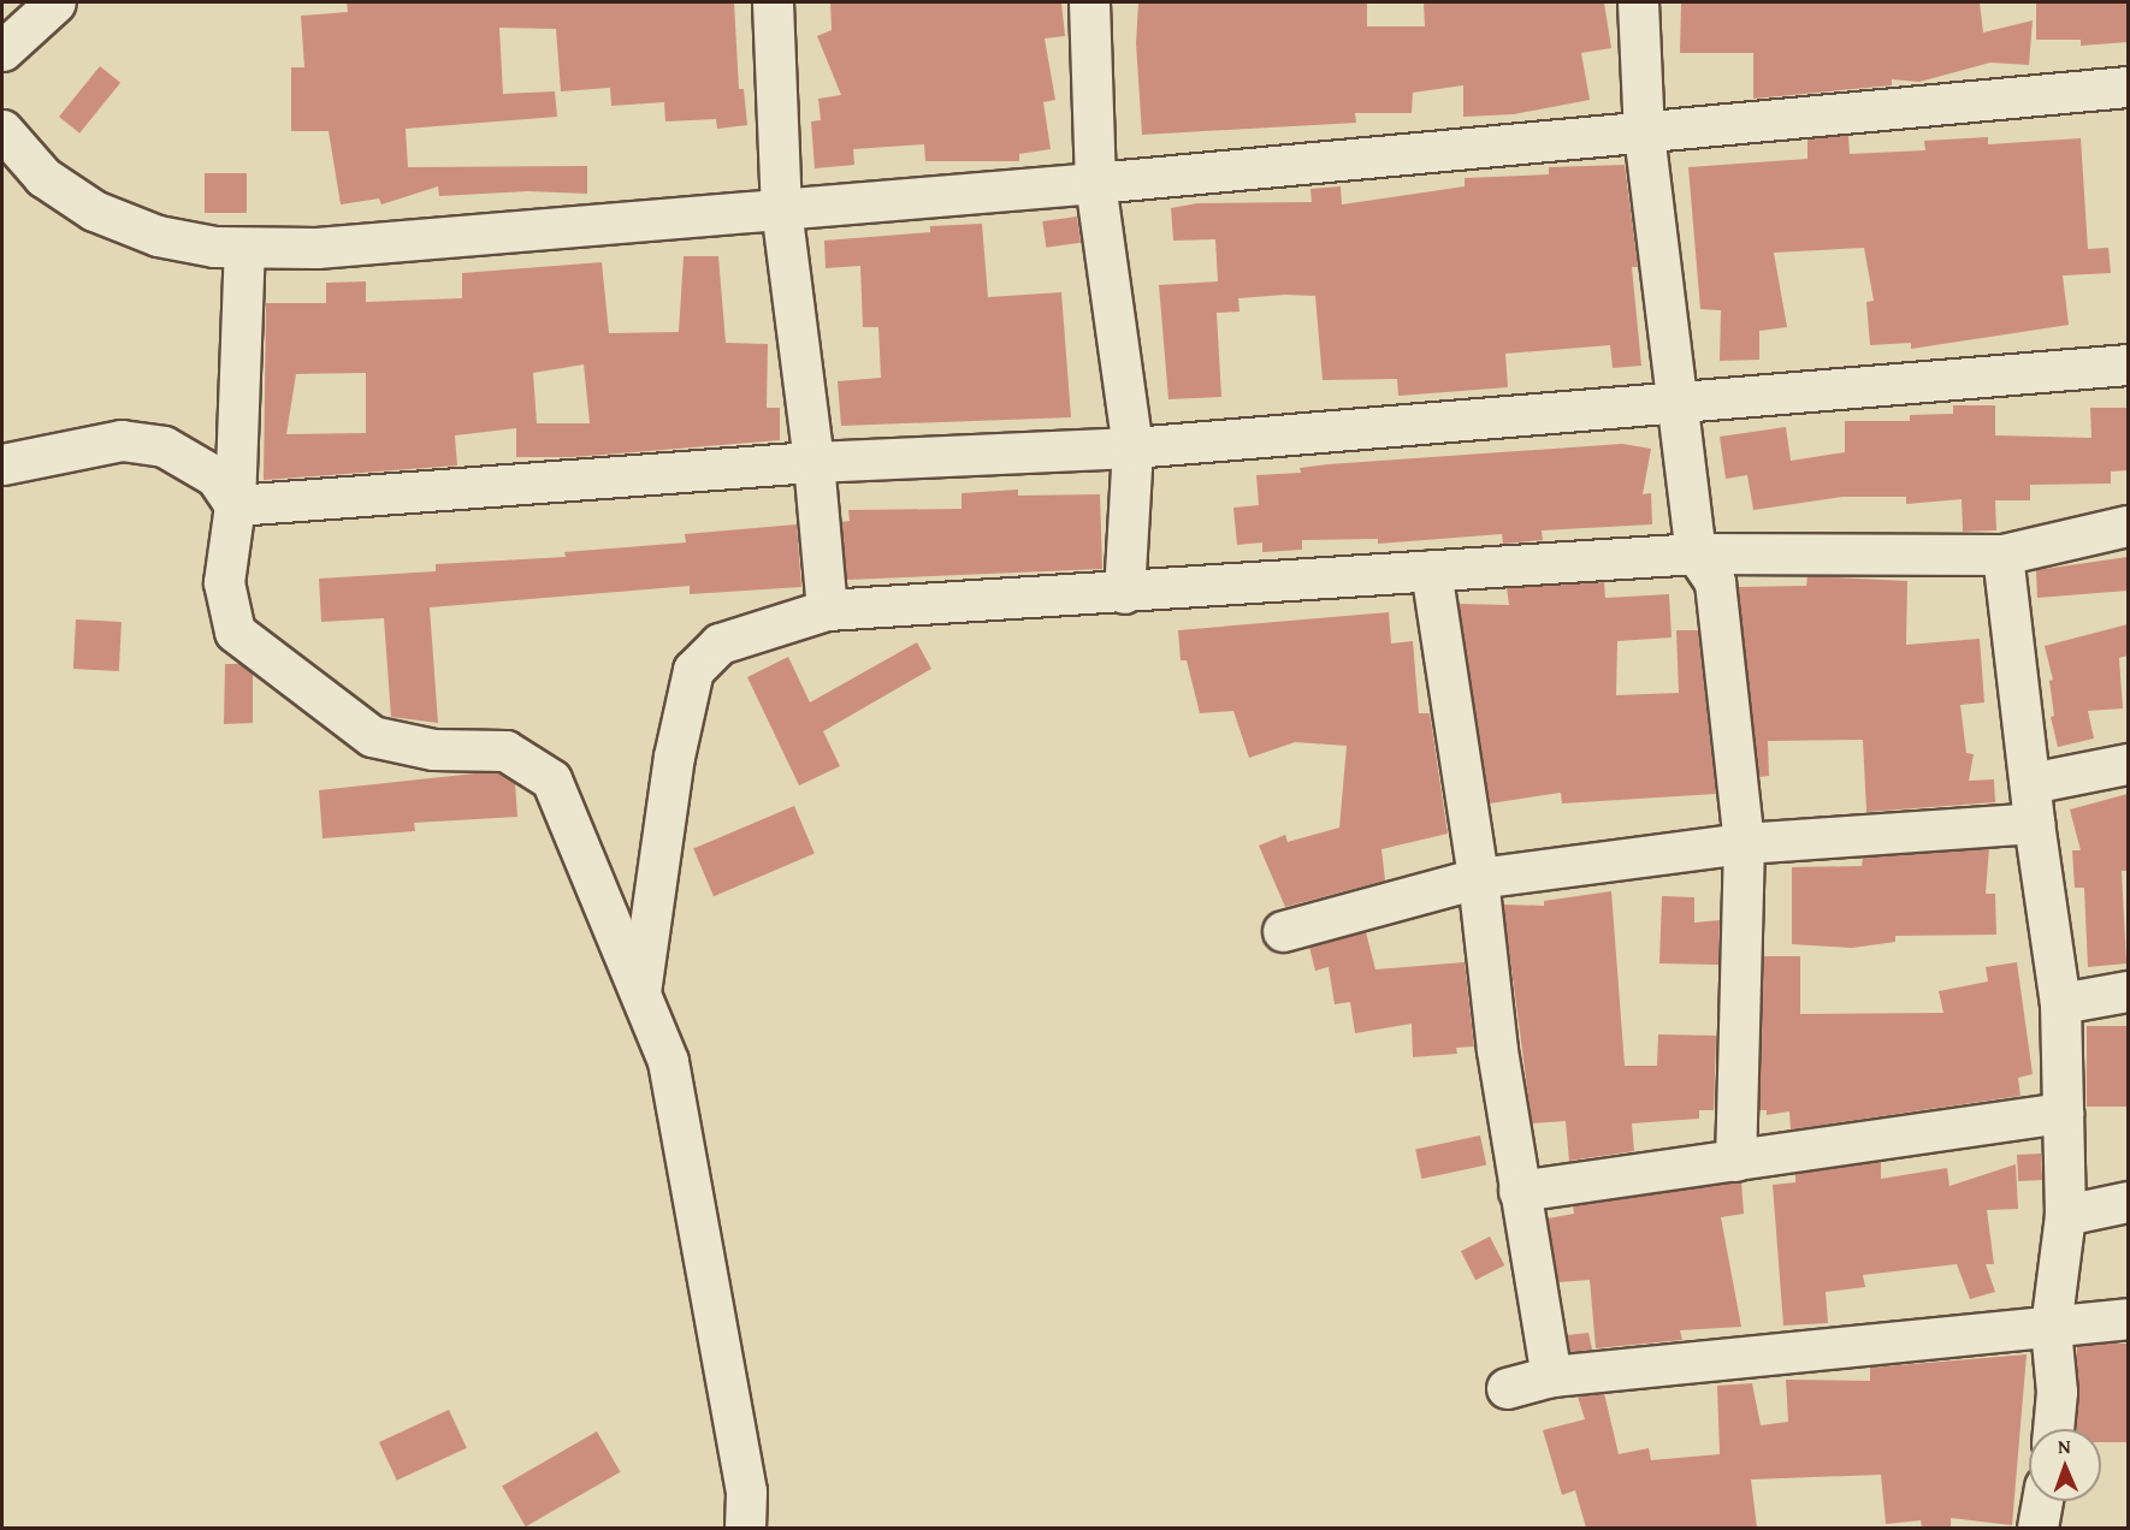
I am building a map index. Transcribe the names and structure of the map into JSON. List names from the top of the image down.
{
  "north": "top"
}
